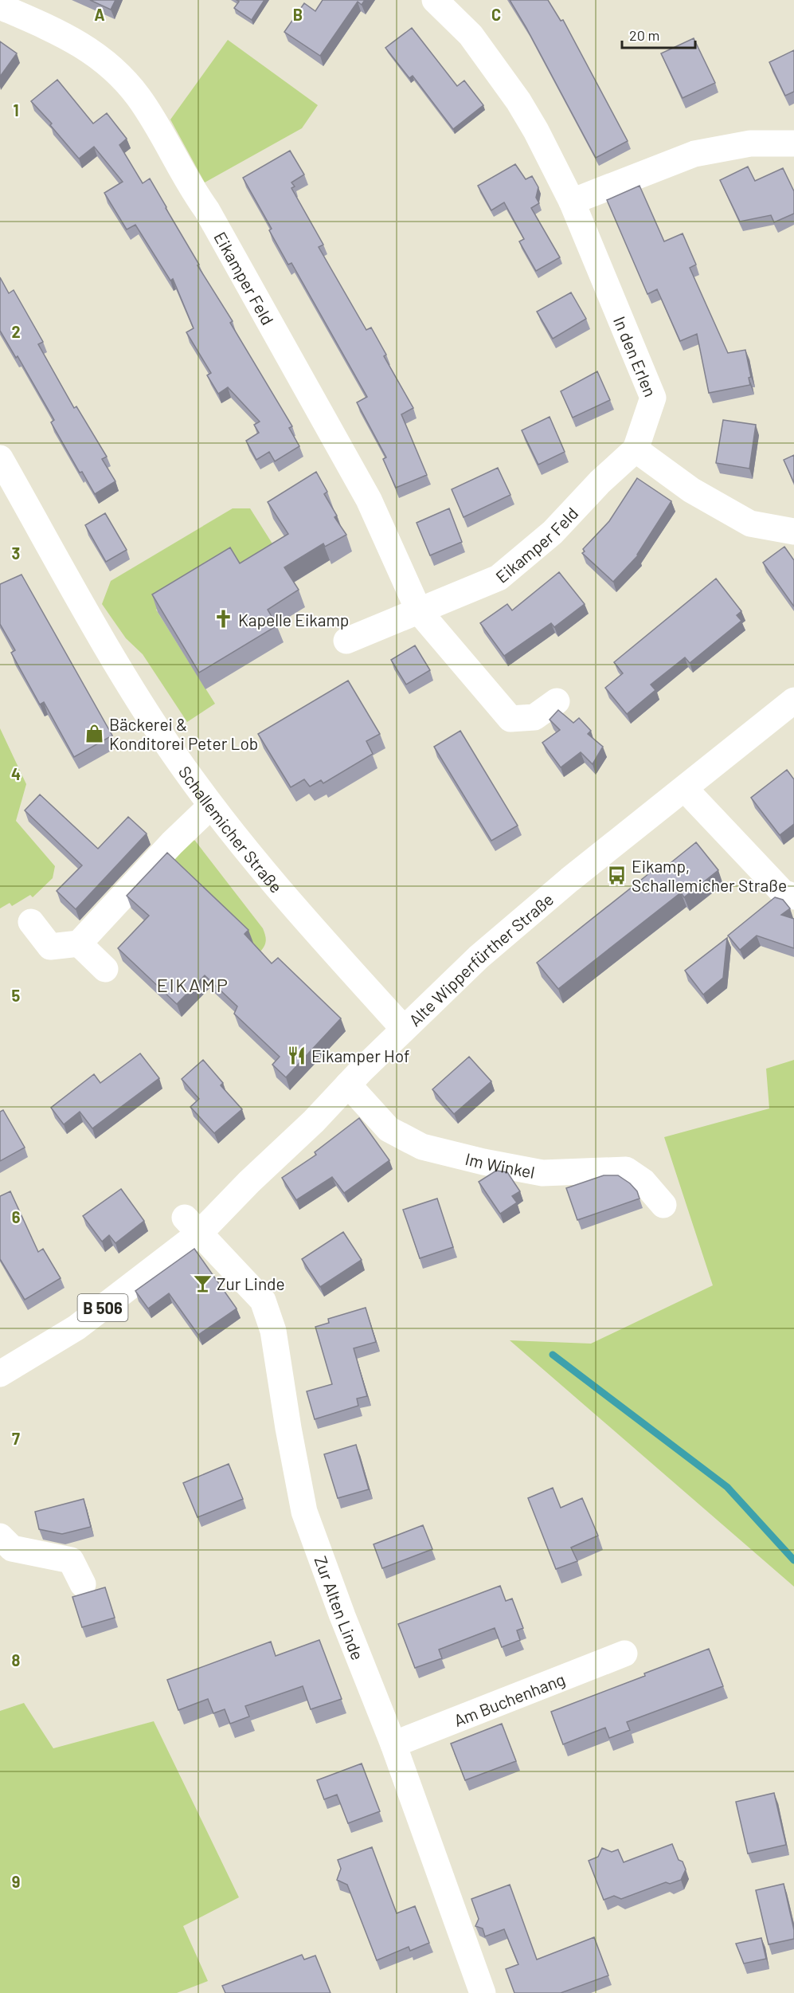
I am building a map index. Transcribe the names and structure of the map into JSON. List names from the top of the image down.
{
  "streets": {
    "street": [
      "Eikamper Feld",
      "In den Erlen",
      "Schallemicher Straße",
      "Alte Wipperfürther Straße",
      "Im Winkel",
      "B 506",
      "Zur Alten Linde",
      "Am Buchenhang"
    ]
  },
  "crossings": [
    ["Eikamper Feld", "In den Erlen"],
    ["Schallemicher Straße", "Alte Wipperfürther Straße"],
    ["Alte Wipperfürther Straße", "Im Winkel"],
    ["Alte Wipperfürther Straße", "Zur Alten Linde"],
    ["Zur Alten Linde", "Am Buchenhang"]
  ],
  "districts": ["EIKAMP"],
  "places": {
    "church": ["Kapelle Eikamp"],
    "shop": ["Bäckerei & Konditorei Peter Lob"],
    "bus stop": ["Eikamp, Schallemicher Straße"],
    "restaurant": ["Eikamper Hof"],
    "bar": ["Zur Linde"]
  },
  "scale_bar": "20 m",
  "grid": {
    "columns": ["A", "B", "C"],
    "rows": [
      "1",
      "2",
      "3",
      "4",
      "5",
      "6",
      "7",
      "8",
      "9"
    ]
  }
}
